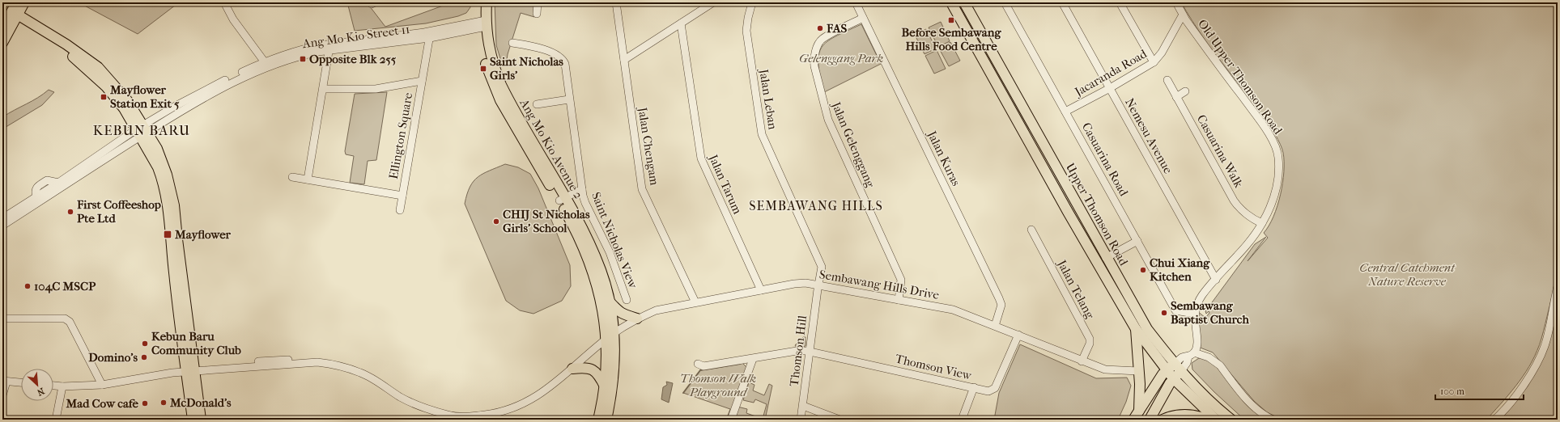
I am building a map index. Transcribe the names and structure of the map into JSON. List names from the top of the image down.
{
  "streets": {
    "main road": ["Ang Mo Kio Avenue 2", "Upper Thomson Road"],
    "street": [
      "Ang Mo Kio Street 11",
      "Jacaranda Road",
      "Old Upper Thomson Road",
      "Jalan Leban",
      "Ellington Square",
      "Nemesu Avenue",
      "Jalan Gelenggang",
      "Jalan Chengam",
      "Casuarina Walk",
      "Jalan Kuras",
      "Casuarina Road",
      "Jalan Tarum",
      "Saint Nicholas View",
      "Sembawang Hills Drive",
      "Jalan Telang",
      "Thomson Hill",
      "Thomson View"
    ]
  },
  "crossings": [
    ["Ang Mo Kio Street 11", "Ellington Square"],
    ["Ang Mo Kio Street 11", "Ang Mo Kio Avenue 2"],
    ["Jacaranda Road", "Old Upper Thomson Road"],
    ["Jacaranda Road", "Nemesu Avenue"],
    ["Jacaranda Road", "Casuarina Road"],
    ["Old Upper Thomson Road", "Nemesu Avenue"],
    ["Old Upper Thomson Road", "Casuarina Walk"],
    ["Old Upper Thomson Road", "Casuarina Road"],
    ["Jalan Leban", "Sembawang Hills Drive"],
    ["Jalan Leban", "Thomson Hill"],
    ["Jalan Gelenggang", "Jalan Kuras"],
    ["Jalan Gelenggang", "Sembawang Hills Drive"],
    ["Jalan Chengam", "Sembawang Hills Drive"],
    ["Ang Mo Kio Avenue 2", "Saint Nicholas View"],
    ["Ang Mo Kio Avenue 2", "Sembawang Hills Drive"],
    ["Jalan Kuras", "Sembawang Hills Drive"],
    ["Jalan Tarum", "Sembawang Hills Drive"],
    ["Sembawang Hills Drive", "Jalan Telang"],
    ["Sembawang Hills Drive", "Thomson Hill"],
    ["Sembawang Hills Drive", "Thomson View"],
    ["Thomson Hill", "Thomson View"]
  ],
  "districts": ["KEBUN BARU", "SEMBAWANG HILLS"],
  "parks": ["Gelenggang Park", "Central Catchment Nature Reserve", "Thomson Walk Playground"],
  "places": {
    "transit": [
      "Before Sembawang Hills Food Centre",
      "Opposite Blk 255",
      "Saint Nicholas Girls'",
      "Mayflower Station Exit 5",
      "Mayflower"
    ],
    "other": [
      "FAS",
      "First Coffeeshop Pte Ltd",
      "CHIJ St Nicholas Girls' School",
      "Chui Xiang Kitchen",
      "104C MSCP",
      "Sembawang Baptist Church",
      "Kebun Baru Community Club",
      "Domino's",
      "McDonald's",
      "Mad Cow cafe"
    ]
  },
  "scale_bar": "100 m",
  "north": "bottom right"
}
